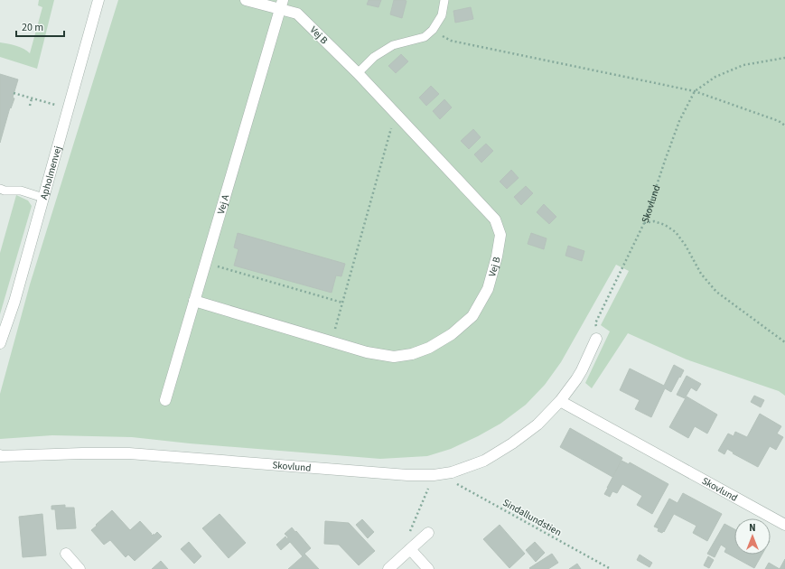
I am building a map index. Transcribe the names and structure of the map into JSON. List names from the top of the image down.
{
  "streets": {
    "street": [
      "Vej B",
      "Apholmenvej",
      "Skovlund",
      "Vej A"
    ],
    "path": ["Sindallundstien"]
  },
  "crossings": [
    ["Vej B", "Vej A"],
    ["Skovlund", "Sindallundstien"]
  ],
  "scale_bar": "20 m",
  "north": "top"
}
